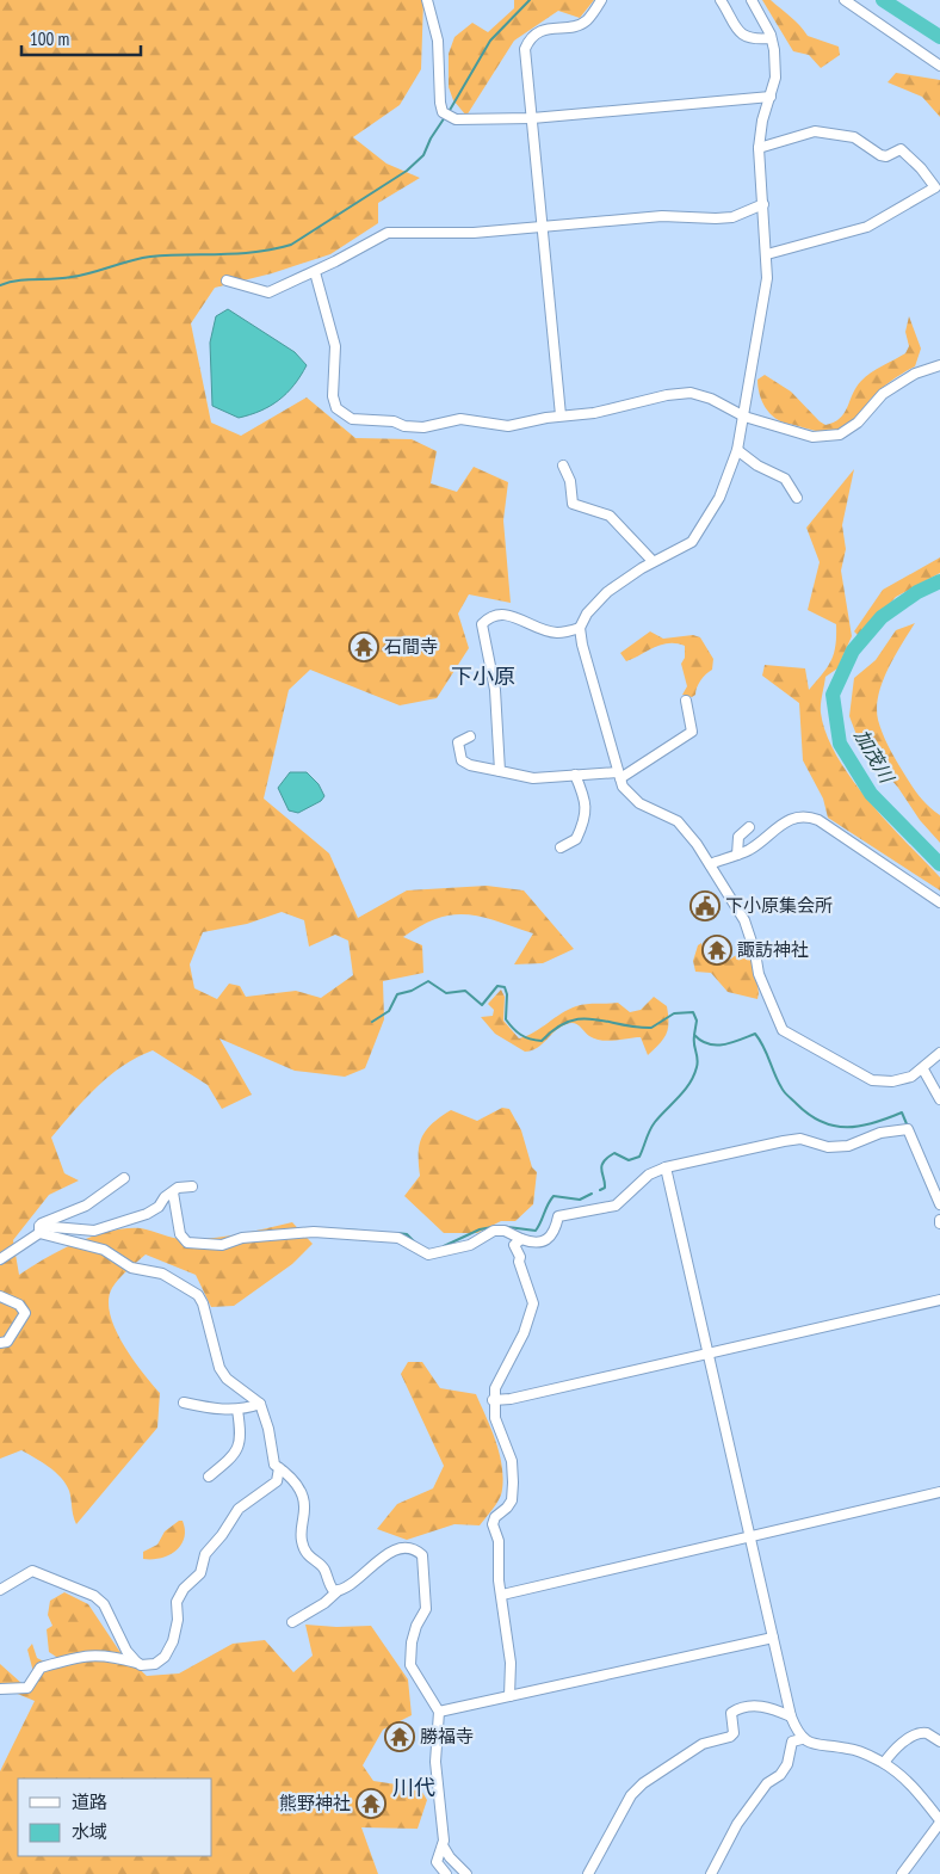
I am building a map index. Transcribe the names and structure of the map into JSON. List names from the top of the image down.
{
  "districts": ["下小原", "川代"],
  "water": ["加茂川"],
  "places": {
    "temple": [
      "石間寺",
      "諏訪神社",
      "勝福寺",
      "熊野神社"
    ],
    "public building": ["下小原集会所"]
  },
  "legend": ["道路", "水域"],
  "scale_bar": "100 m"
}
